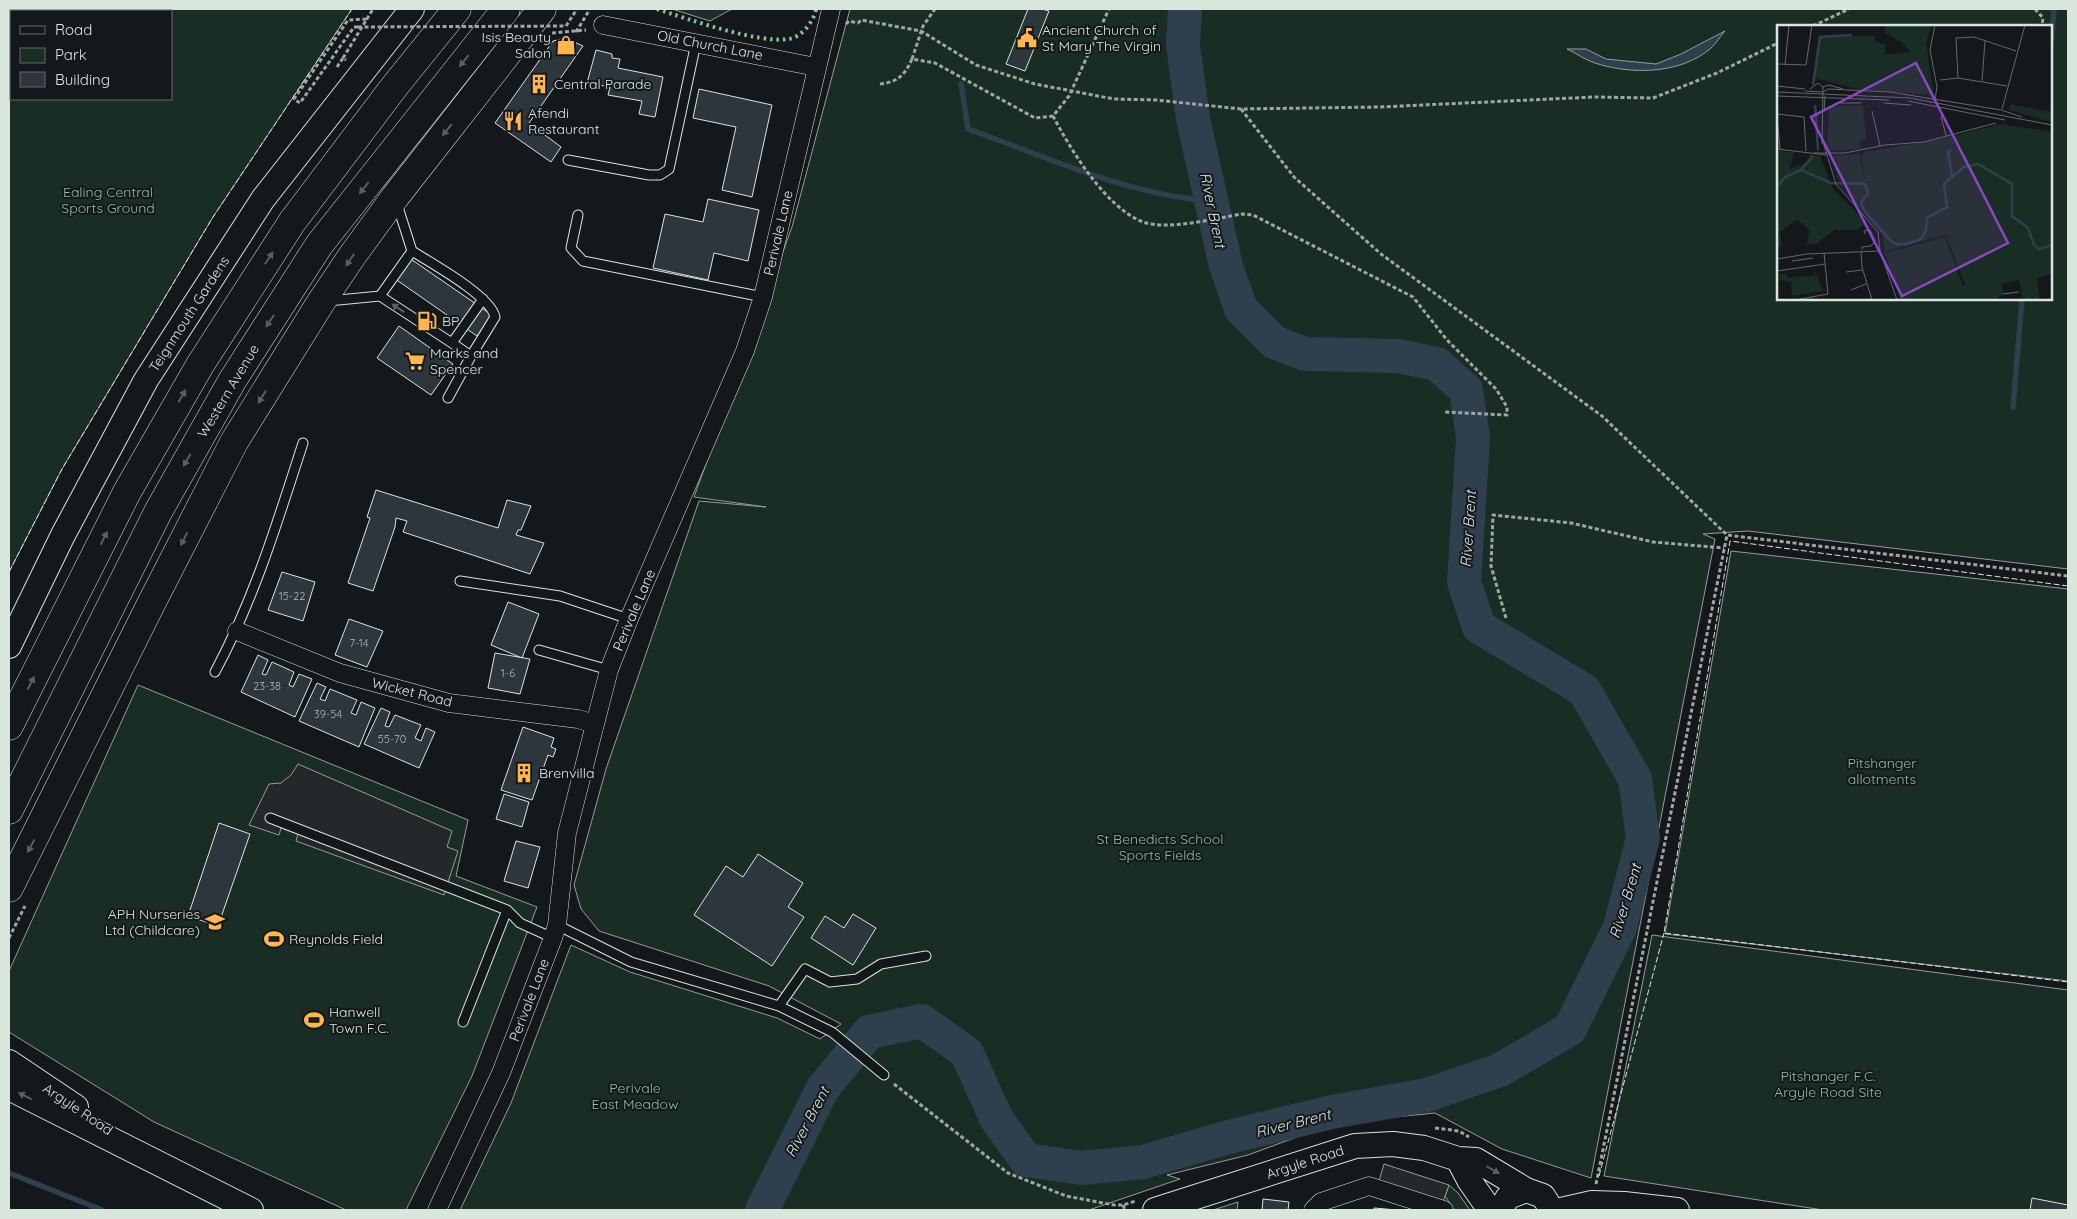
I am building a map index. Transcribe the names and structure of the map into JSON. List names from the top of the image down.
{
  "streets": {
    "highway": ["Western Avenue"],
    "main road": ["Teignmouth Gardens", "Argyle Road"],
    "street": ["Old Church Lane", "Perivale Lane", "Wicket Road"]
  },
  "crossings": [
    ["Old Church Lane", "Perivale Lane"],
    ["Perivale Lane", "Wicket Road"]
  ],
  "water": ["River Brent"],
  "parks": [
    "Ealing Central Sports Ground",
    "Pitshanger allotments",
    "St Benedicts School Sports Fields",
    "Pitshanger F.C. Argyle Road Site",
    "Perivale East Meadow"
  ],
  "places": {
    "public building": ["Ancient Church of St Mary The Virgin"],
    "shop": ["Isis Beauty Salon"],
    "building": ["Central Parade", "Brenvilla"],
    "restaurant": ["Afendi Restaurant"],
    "fuel station": ["BP"],
    "supermarket": ["Marks and Spencer"],
    "school or university": ["APH Nurseries Ltd (Childcare)"],
    "sports": ["Reynolds Field", "Hanwell Town F.C."]
  },
  "house_numbers": [
    "15-22",
    "7-14",
    "1-6",
    "23-38",
    "39-54",
    "55-70"
  ],
  "legend": ["Road", "Park", "Building"]
}
